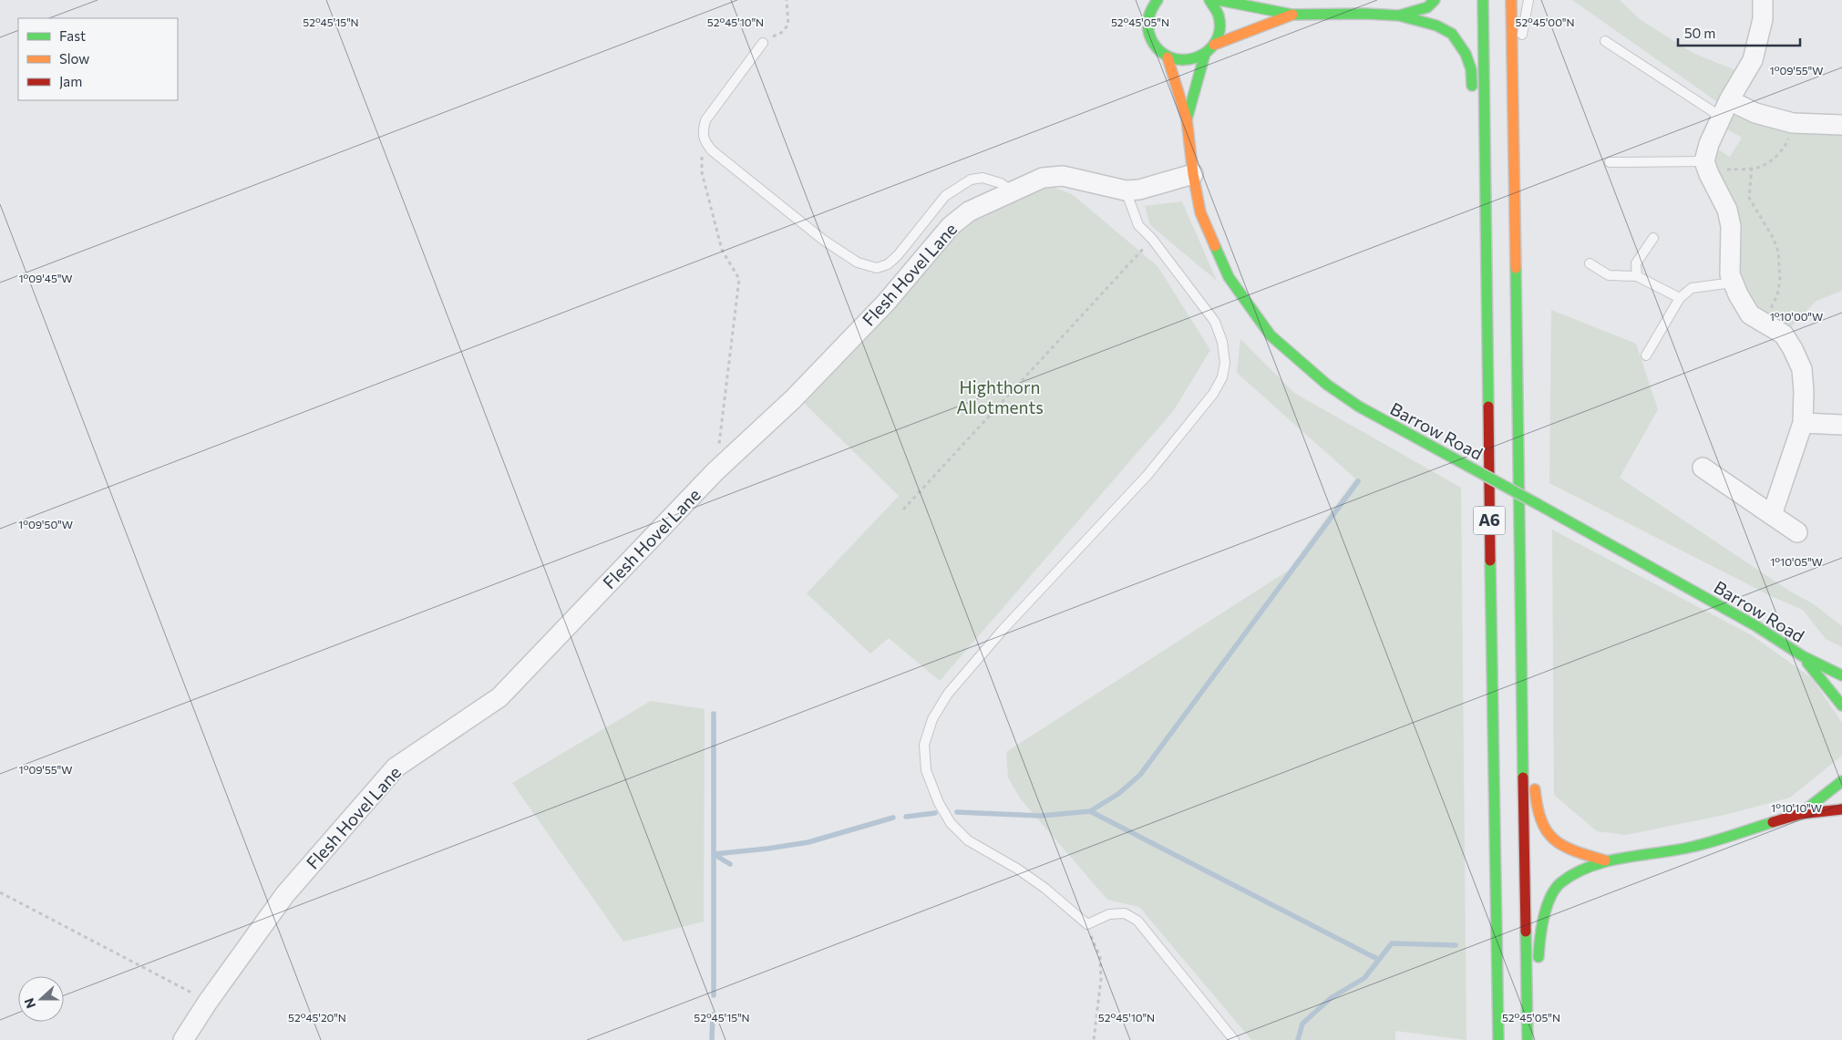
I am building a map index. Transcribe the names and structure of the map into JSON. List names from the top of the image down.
{
  "streets": {
    "main road": ["Barrow Road", "A6"],
    "street": ["Flesh Hovel Lane"]
  },
  "crossings": [
    ["Flesh Hovel Lane", "Barrow Road"]
  ],
  "parks": ["Highthorn Allotments"],
  "legend": ["Fast", "Slow", "Jam"],
  "scale_bar": "50 m",
  "north": "left",
  "coordinates": [
    "52°45'15\"N",
    "52°45'10\"N",
    "52°45'05\"N",
    "52°45'00\"N",
    "1°09'55\"W",
    "1°09'45\"W",
    "1°10'00\"W",
    "1°09'50\"W",
    "1°10'05\"W",
    "1°10'10\"W",
    "52°45'20\"N"
  ]
}
